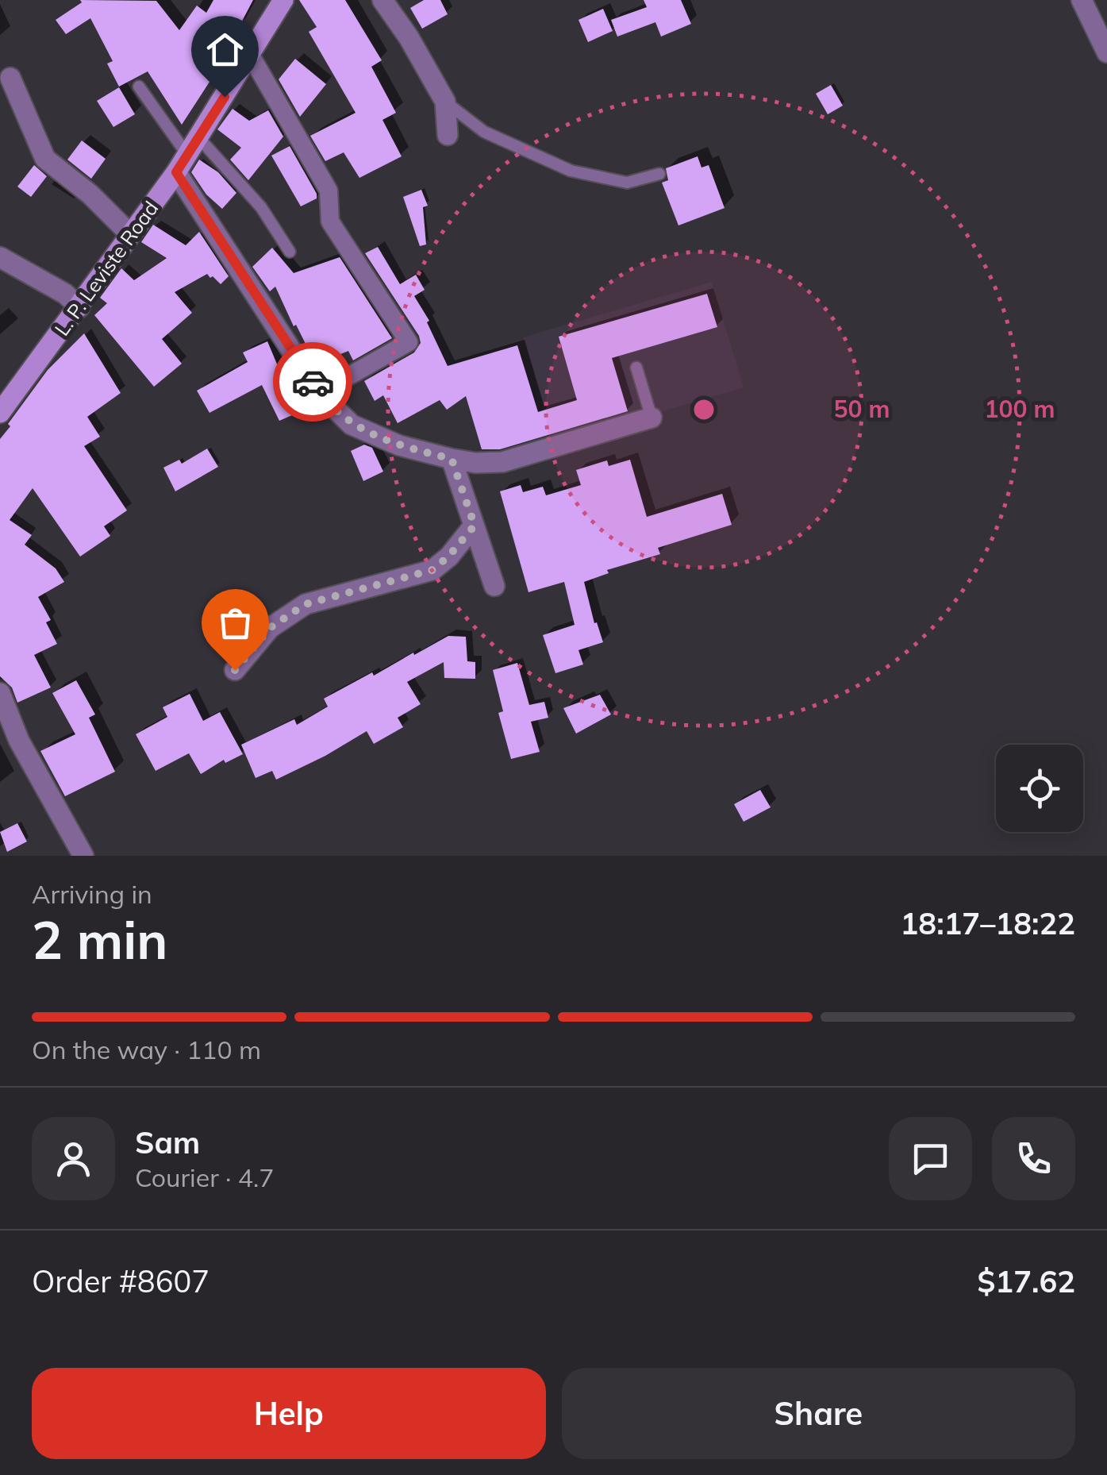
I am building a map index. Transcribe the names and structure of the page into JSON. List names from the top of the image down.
{
  "streets": {
    "main road": ["L. P. Leviste Road"]
  },
  "page": {
    "heading": ["2 min", "Arriving in", "18:17–18:22"],
    "panel": [
      "Sam",
      "Courier · 4.7",
      "Order #8607",
      "$17.62"
    ],
    "bar": "On the way · 110 m",
    "buttons": ["Help", "Share"]
  },
  "rings": ["50 m", "100 m"]
}
